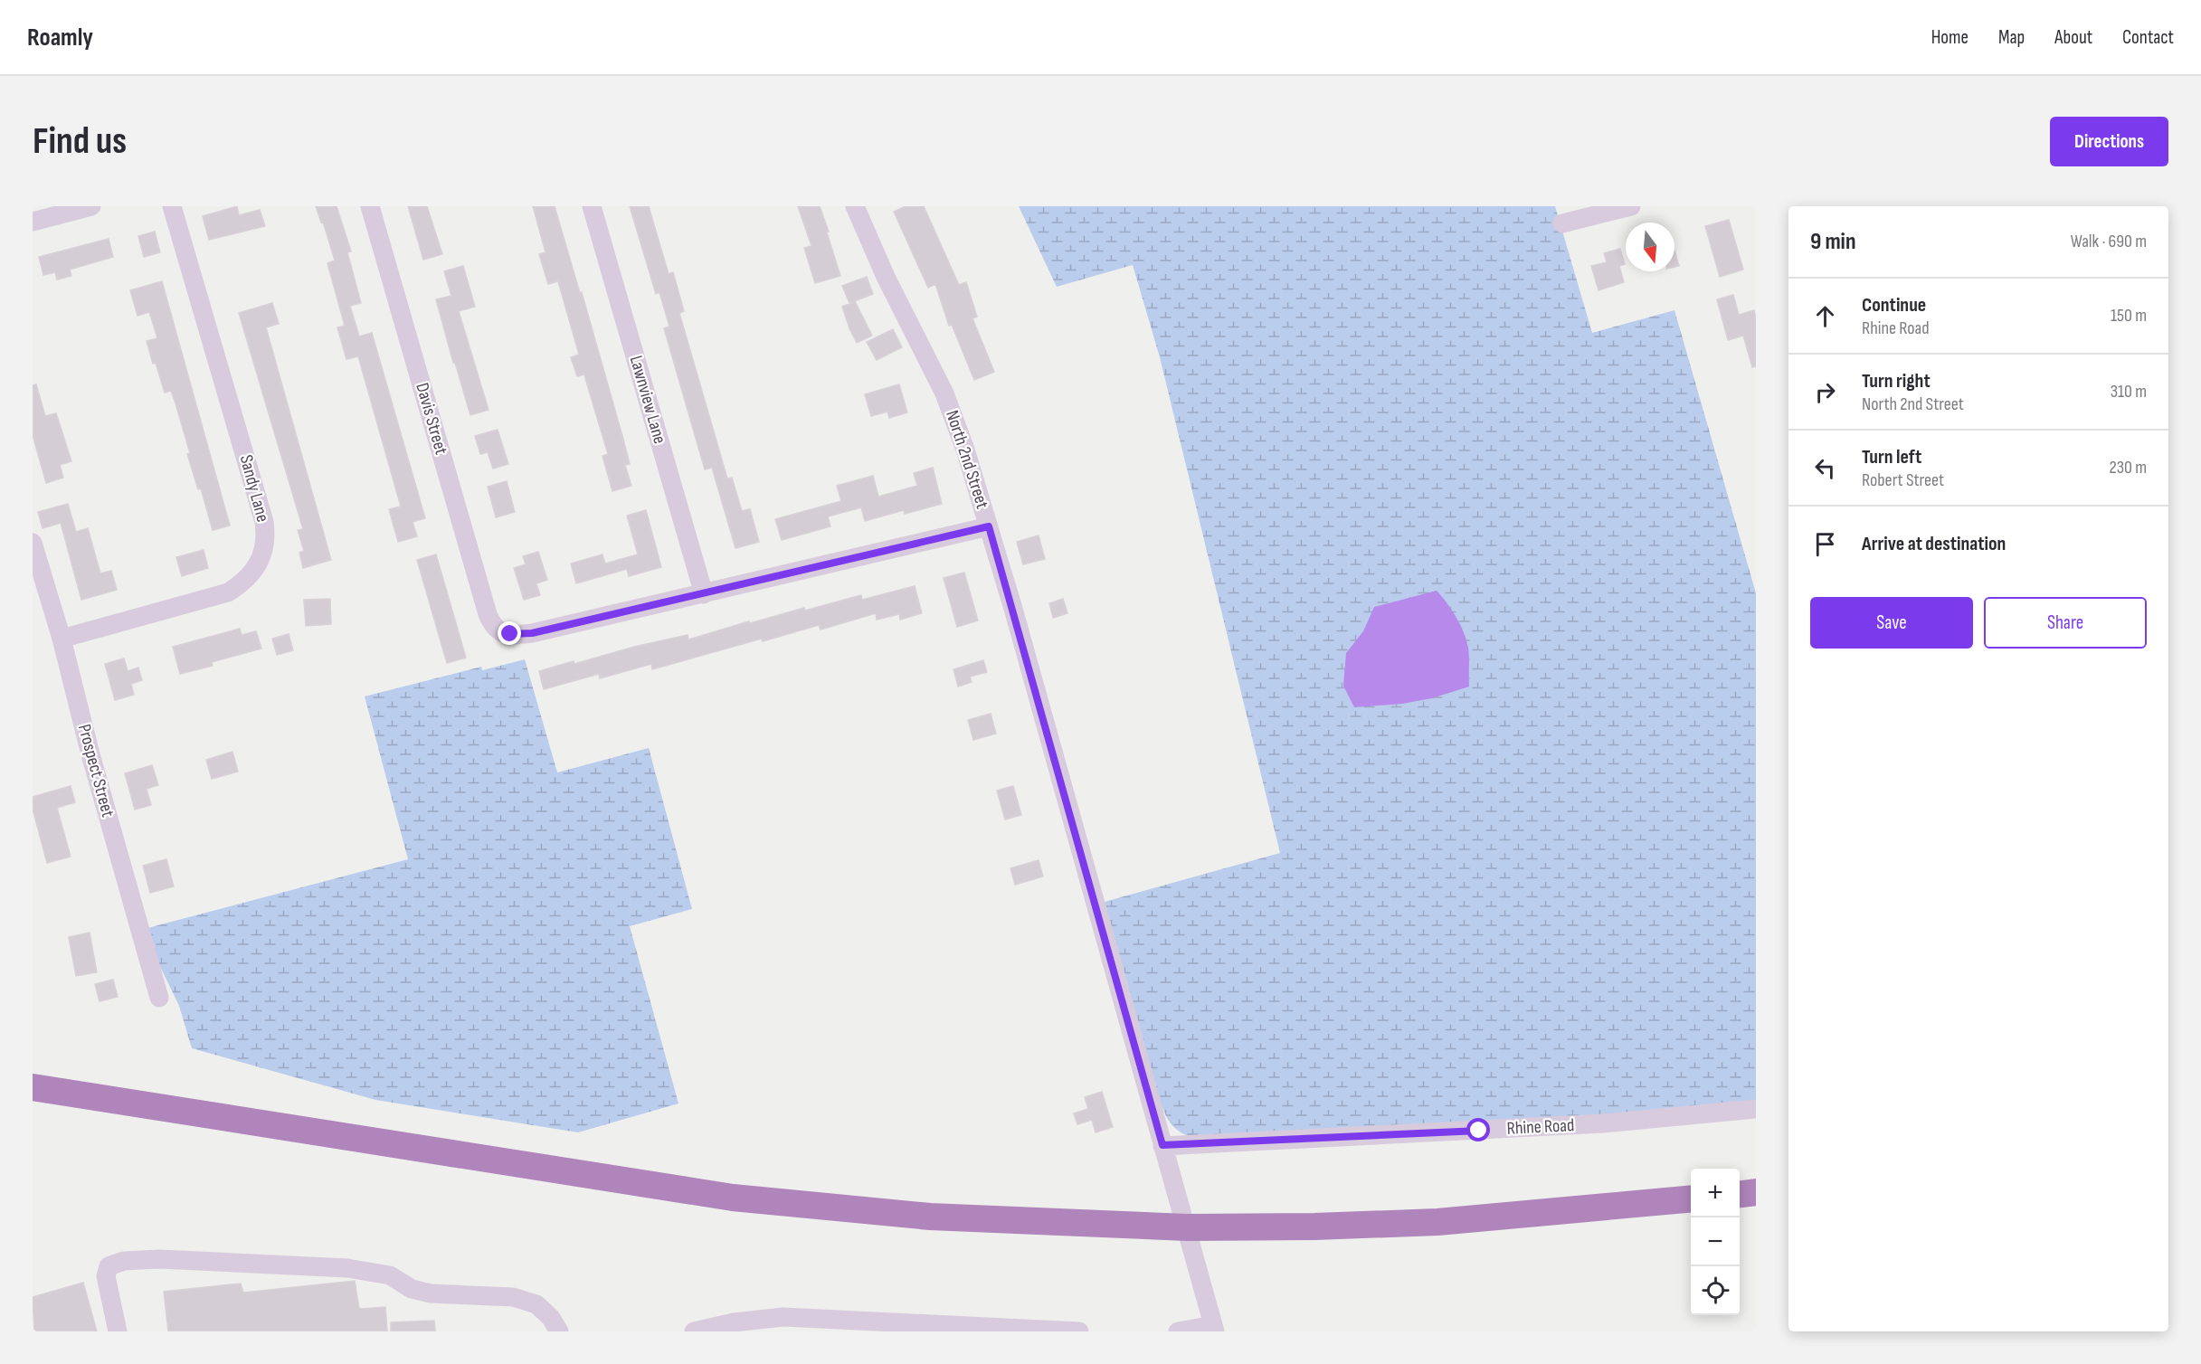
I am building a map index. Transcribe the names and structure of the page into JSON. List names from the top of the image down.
{
  "streets": {
    "street": [
      "Lawnview Lane",
      "Davis Street",
      "North 2nd Street",
      "Sandy Lane",
      "Prospect Street",
      "Rhine Road"
    ]
  },
  "crossings": [
    ["Lawnview Lane", "Davis Street"],
    ["North 2nd Street", "Rhine Road"],
    ["Sandy Lane", "Prospect Street"]
  ],
  "north": "bottom",
  "page": {
    "header": "Roamly",
    "nav": [
      "Home",
      "Map",
      "About",
      "Contact"
    ],
    "buttons": [
      "Directions",
      ["Save", "Share"]
    ],
    "title": "Find us",
    "heading": ["9 min", "Walk · 690 m"],
    "list": [
      ["Continue", "Rhine Road", "150 m"],
      ["Turn right", "North 2nd Street", "310 m"],
      ["Turn left", "Robert Street", "230 m"],
      "Arrive at destination"
    ],
    "map_buttons": ["+", "−"]
  }
}
